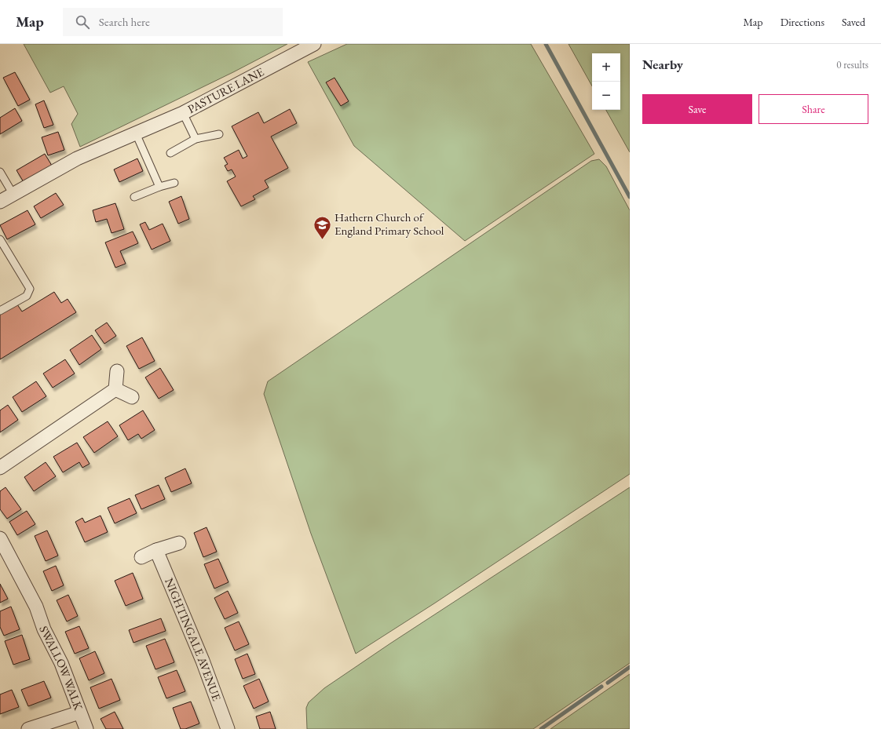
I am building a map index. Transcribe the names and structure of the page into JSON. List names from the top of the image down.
{
  "streets": {
    "street": ["PASTURE LANE", "NIGHTINGALE AVENUE", "SWALLOW WALK"]
  },
  "places": {
    "school or university": ["Hathern Church of England Primary School"]
  },
  "page": {
    "header": "Map",
    "search": "Search here",
    "nav": ["Map", "Directions", "Saved"],
    "heading": ["Nearby", "0 results"],
    "map_buttons": ["+", "−"],
    "buttons": ["Save", "Share"]
  }
}
